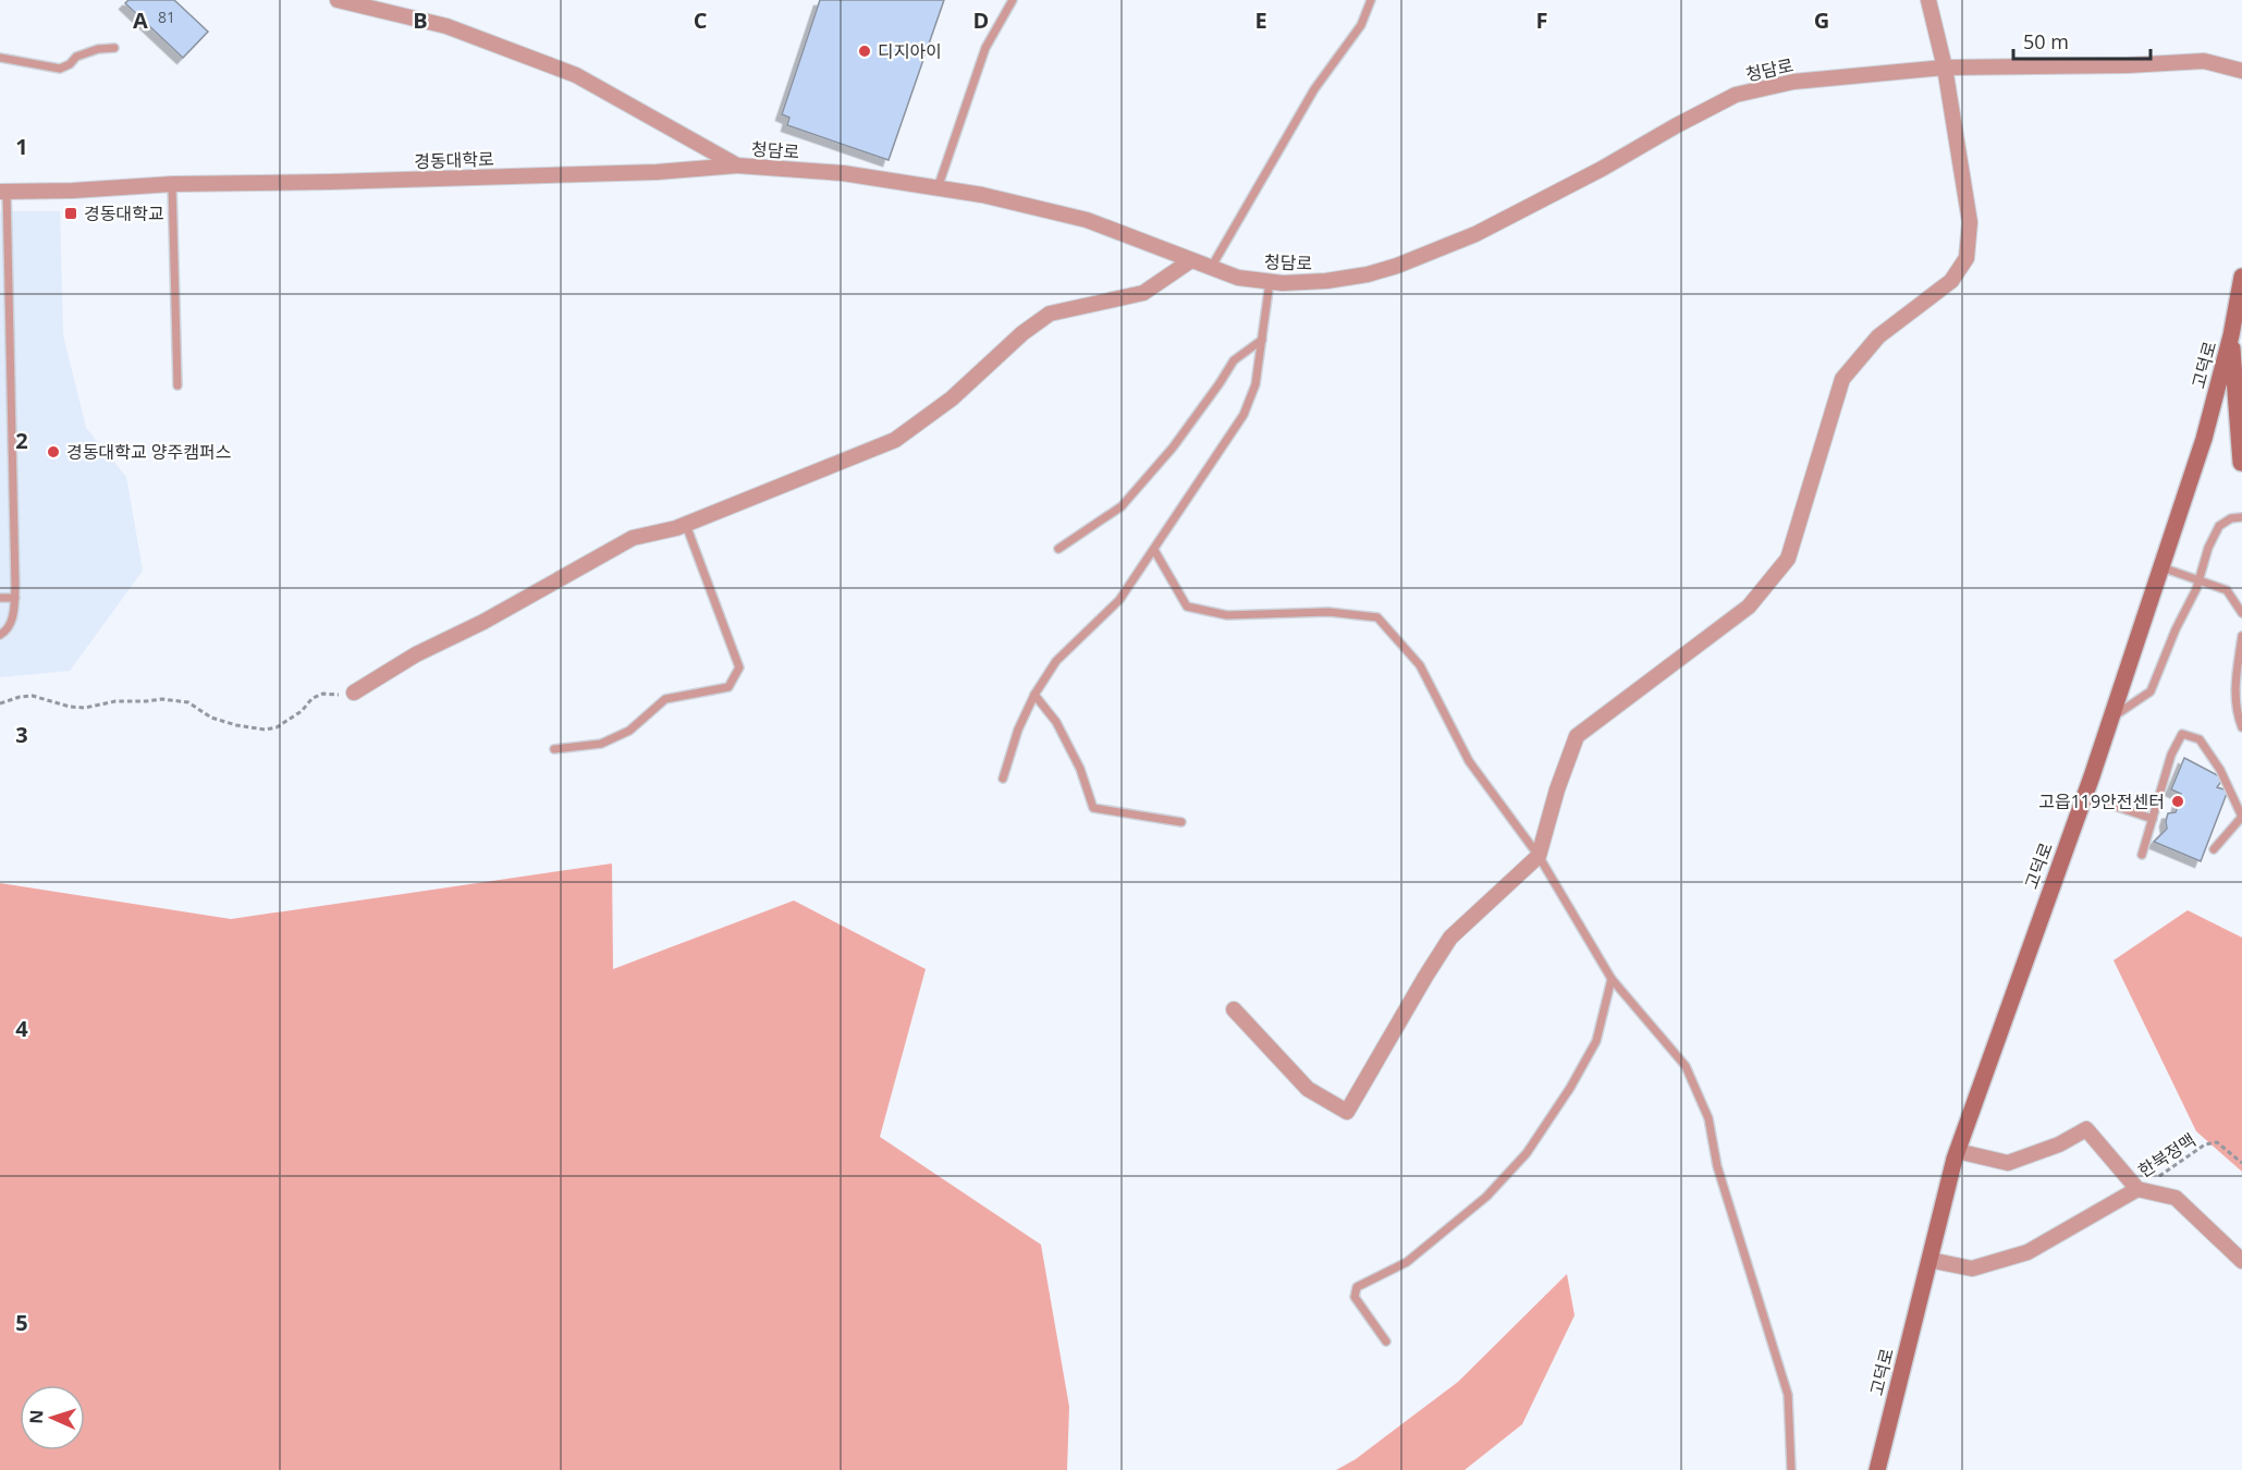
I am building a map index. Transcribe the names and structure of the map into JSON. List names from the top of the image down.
{
  "streets": {
    "main road": ["고덕로"],
    "street": ["청담로", "경동대학로"],
    "path": ["한북정맥"]
  },
  "crossings": [
    ["청담로", "경동대학로"]
  ],
  "places": {
    "other": ["디지아이", "경동대학교 양주캠퍼스", "고읍119안전센터"],
    "transit": ["경동대학교"]
  },
  "house_numbers": ["81"],
  "scale_bar": "50 m",
  "north": "left",
  "grid": {
    "columns": [
      "A",
      "B",
      "C",
      "D",
      "E",
      "F",
      "G"
    ],
    "rows": [
      "1",
      "2",
      "3",
      "4",
      "5"
    ]
  }
}
